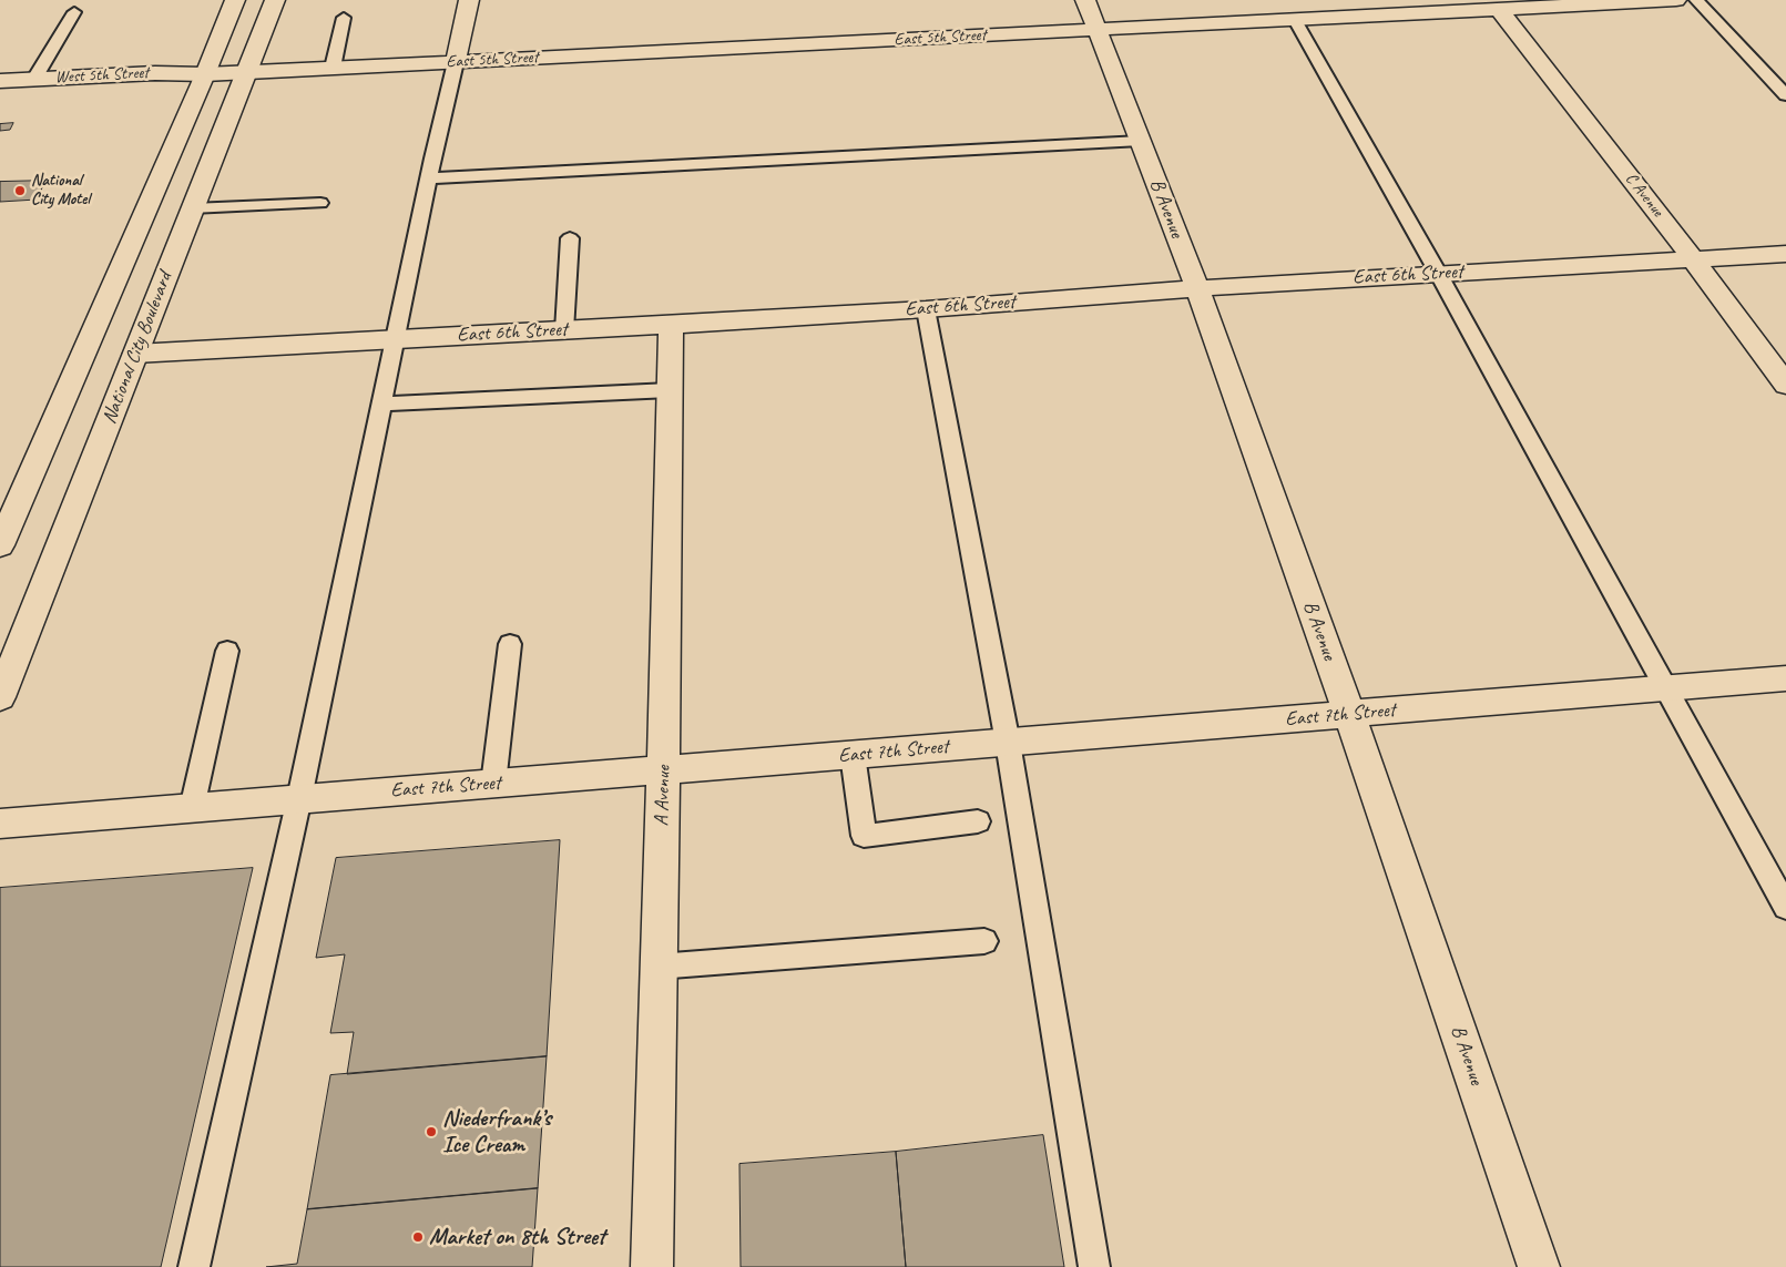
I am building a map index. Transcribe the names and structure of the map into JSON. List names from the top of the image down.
{
  "streets": {
    "street": [
      "East 5th Street",
      "West 5th Street",
      "C Avenue",
      "B Avenue",
      "East 6th Street",
      "National City Boulevard",
      "East 7th Street",
      "A Avenue"
    ]
  },
  "crossings": [
    ["East 5th Street", "West 5th Street"],
    ["East 5th Street", "C Avenue"],
    ["East 5th Street", "B Avenue"],
    ["East 5th Street", "National City Boulevard"],
    ["C Avenue", "East 6th Street"],
    ["B Avenue", "East 6th Street"],
    ["B Avenue", "East 7th Street"],
    ["East 6th Street", "National City Boulevard"],
    ["East 6th Street", "A Avenue"],
    ["East 7th Street", "A Avenue"]
  ],
  "places": ["National City Motel", "Niederfrank’s Ice Cream", "Market on 8th Street"]
}
